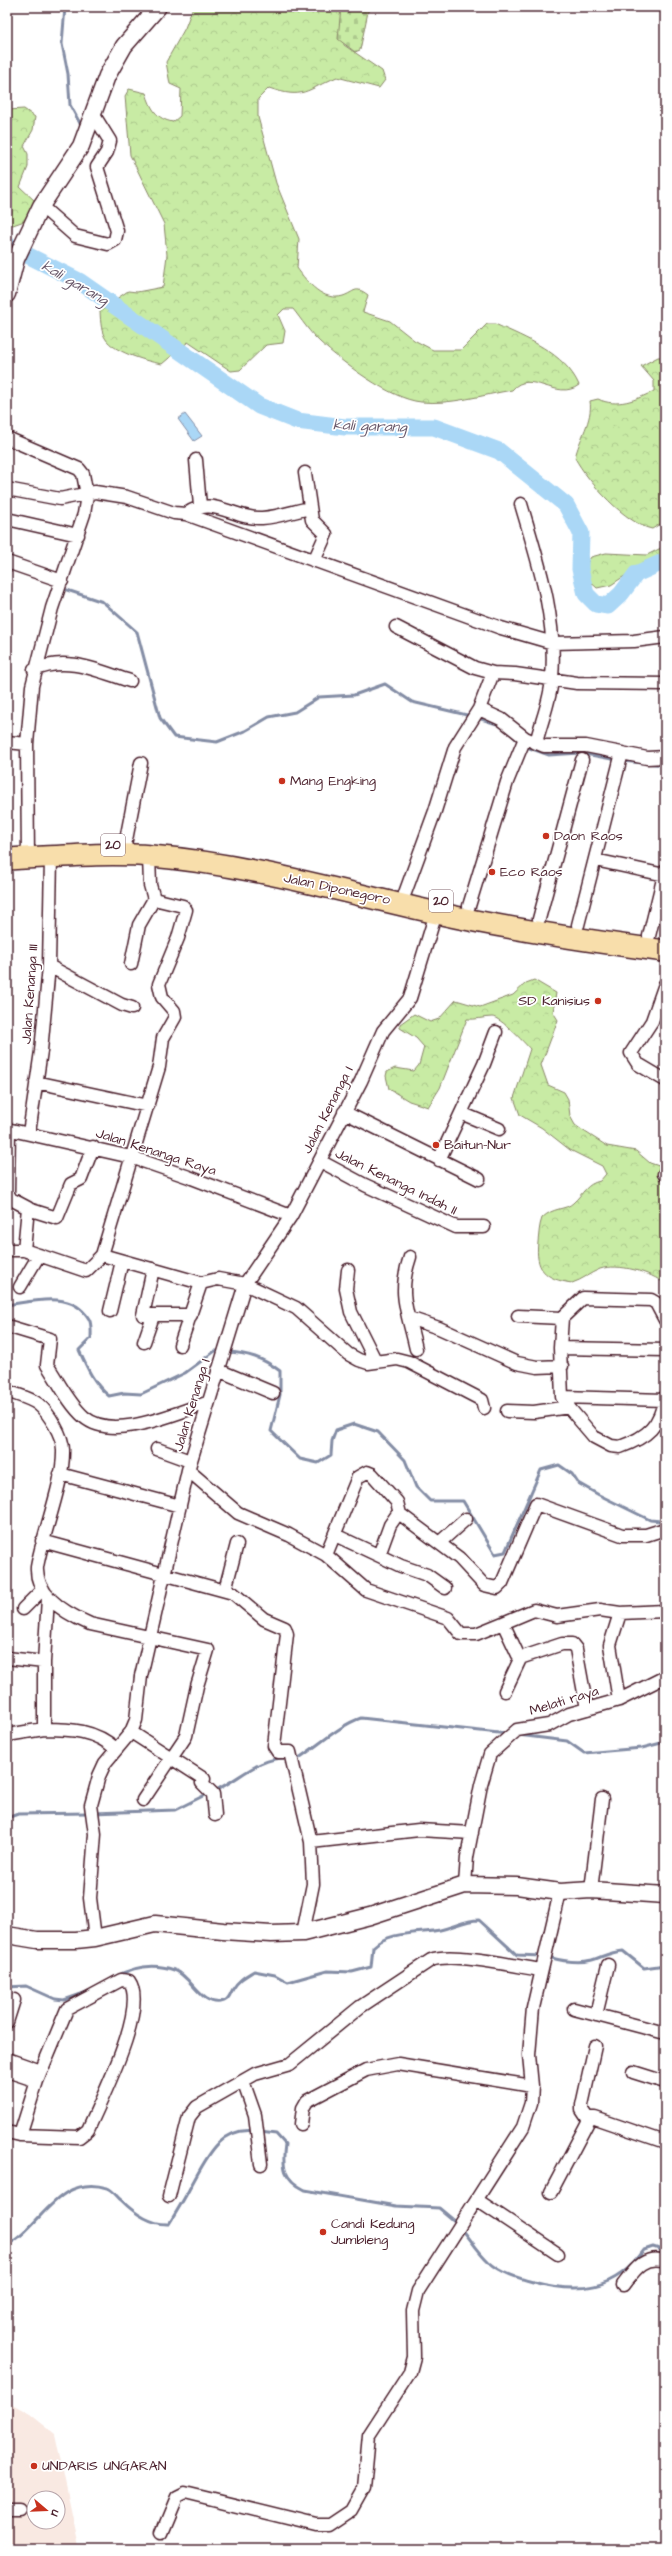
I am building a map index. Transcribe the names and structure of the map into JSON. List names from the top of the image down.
{
  "streets": {
    "highway": ["20", "Jalan Diponegoro"],
    "street": [
      "Jalan Kenanga III",
      "Jalan Kenanga I",
      "Jalan Kenanga Raya",
      "Jalan Kenanga Indah II",
      "Melati raya"
    ]
  },
  "crossings": [
    ["Jalan Diponegoro", "Jalan Kenanga III"],
    ["Jalan Diponegoro", "Jalan Kenanga I"],
    ["Jalan Kenanga III", "Jalan Kenanga Raya"],
    ["Jalan Kenanga I", "Jalan Kenanga Raya"],
    ["Jalan Kenanga I", "Jalan Kenanga Indah II"]
  ],
  "water": ["kali garang"],
  "places": [
    "Mang Engking",
    "Daon Raos",
    "Eco Raos",
    "SD Kanisius",
    "Baitun-Nur",
    "Candi Kedung Jumbleng",
    "UNDARIS UNGARAN"
  ],
  "north": "right"
}
